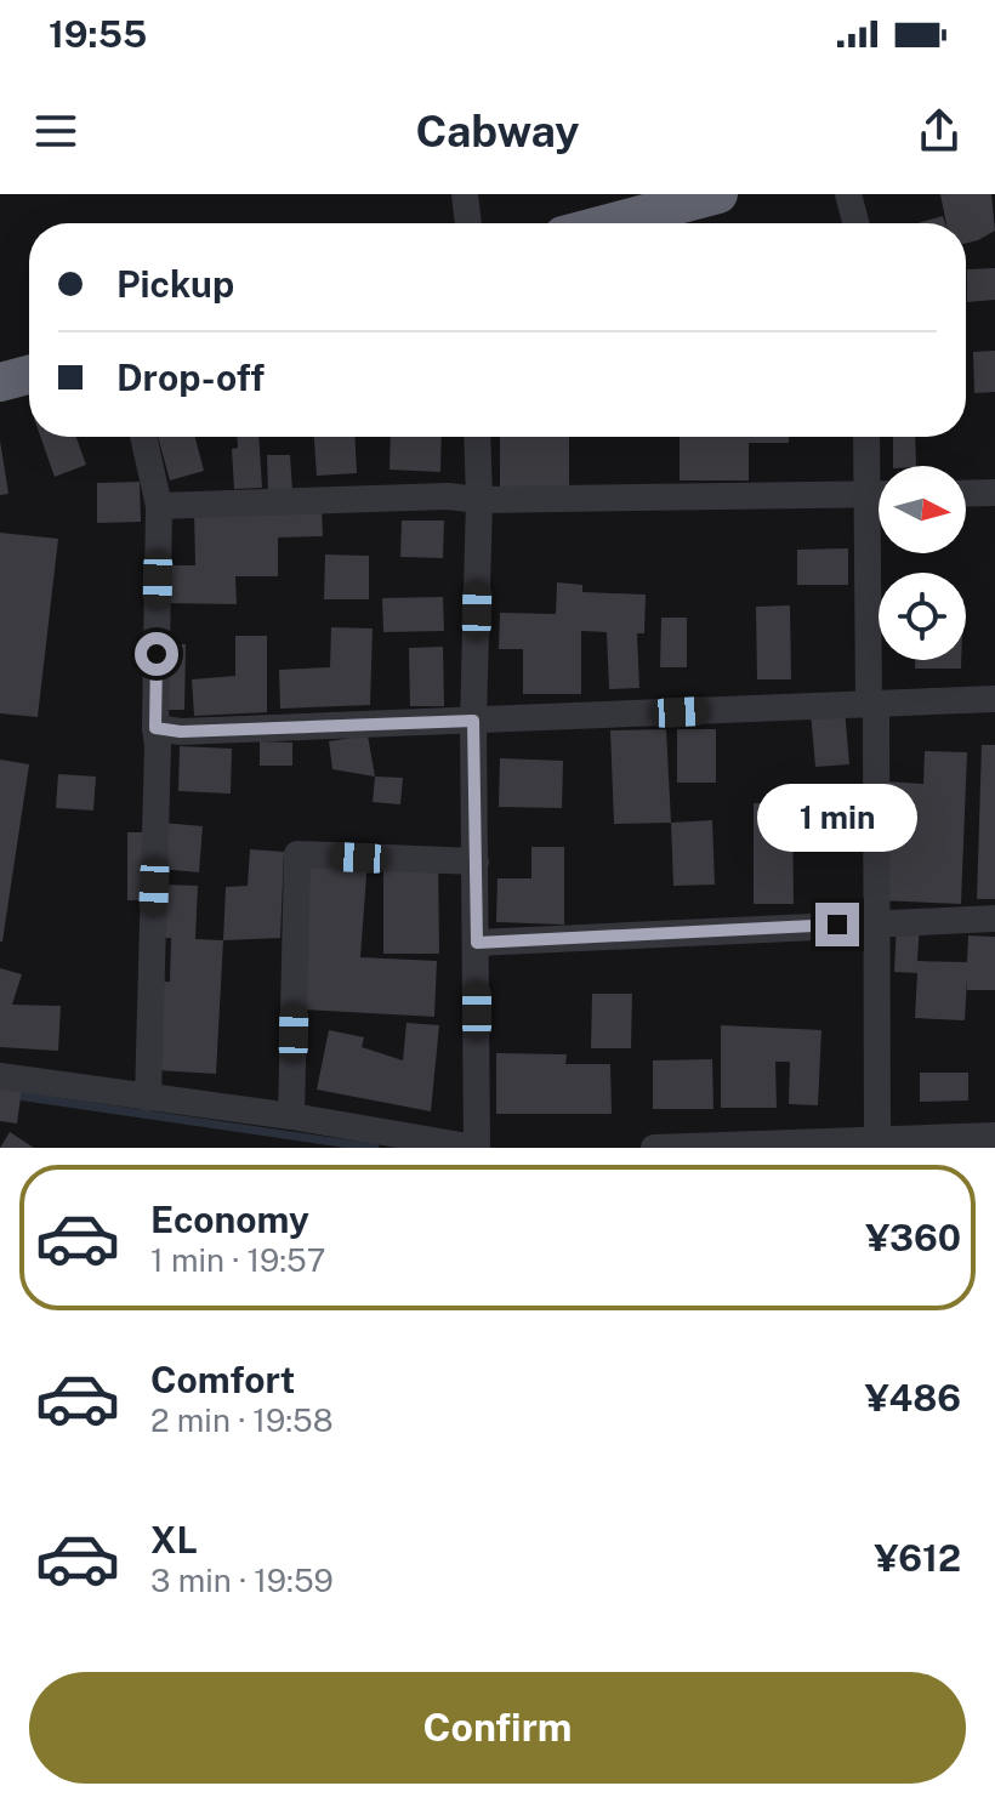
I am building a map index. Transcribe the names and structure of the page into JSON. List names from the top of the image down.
{
  "north": "right",
  "page": {
    "status": "19:55",
    "header": "Cabway",
    "banner": ["Pickup", "Drop-off"],
    "bubble": "1 min",
    "list": [
      {
        "name": "Economy",
        "note": "1 min · 19:57",
        "value": "¥360"
      },
      {
        "name": "Comfort",
        "note": "2 min · 19:58",
        "value": "¥486"
      },
      {
        "name": "XL",
        "note": "3 min · 19:59",
        "value": "¥612"
      }
    ],
    "buttons": "Confirm"
  }
}
